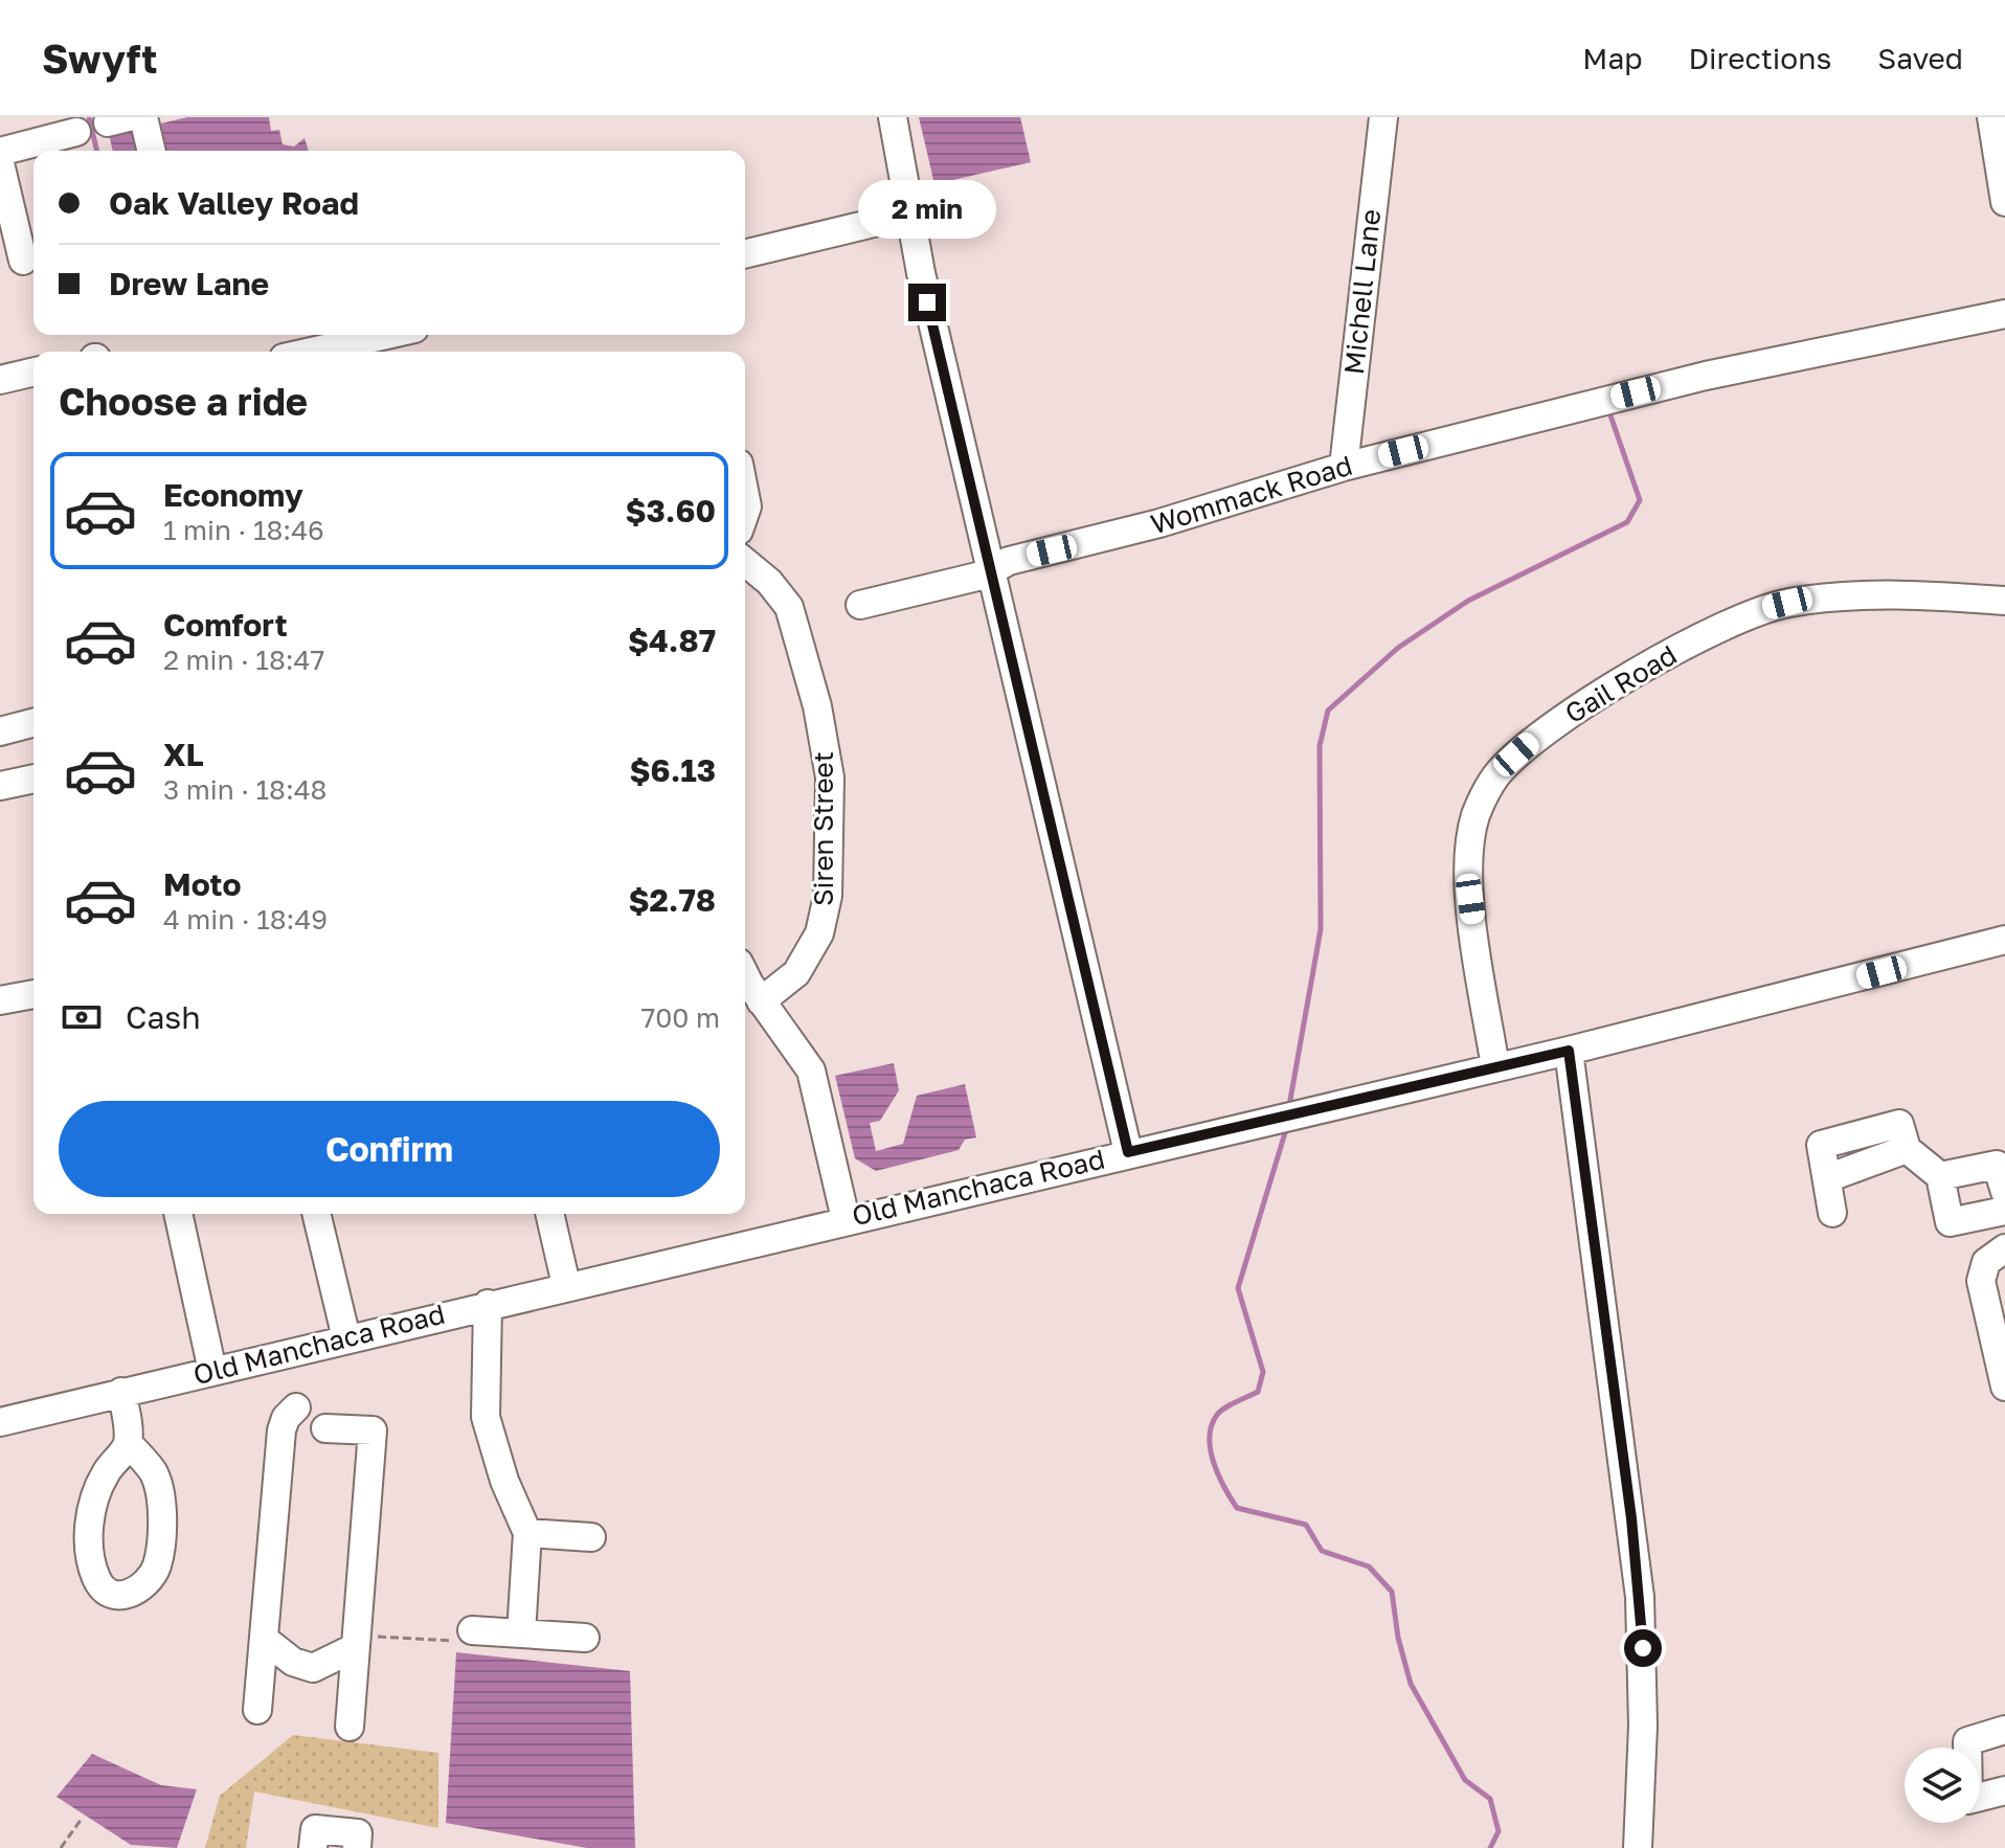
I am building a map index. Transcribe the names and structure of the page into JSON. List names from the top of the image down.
{
  "streets": {
    "street": [
      "Michell Lane",
      "Wommack Road",
      "Gail Road",
      "Siren Street",
      "Old Manchaca Road"
    ]
  },
  "crossings": [
    ["Michell Lane", "Wommack Road"],
    ["Gail Road", "Old Manchaca Road"]
  ],
  "page": {
    "header": "Swyft",
    "nav": ["Map", "Directions", "Saved"],
    "banner": ["Oak Valley Road", "Drew Lane"],
    "bubble": "2 min",
    "heading": "Choose a ride",
    "list": [
      {
        "name": "Economy",
        "note": "1 min · 18:46",
        "value": "$3.60"
      },
      {
        "name": "Comfort",
        "note": "2 min · 18:47",
        "value": "$4.87"
      },
      {
        "name": "XL",
        "note": "3 min · 18:48",
        "value": "$6.13"
      },
      {
        "name": "Moto",
        "note": "4 min · 18:49",
        "value": "$2.78"
      }
    ],
    "pay": ["Cash", "700 m"],
    "buttons": "Confirm"
  }
}
